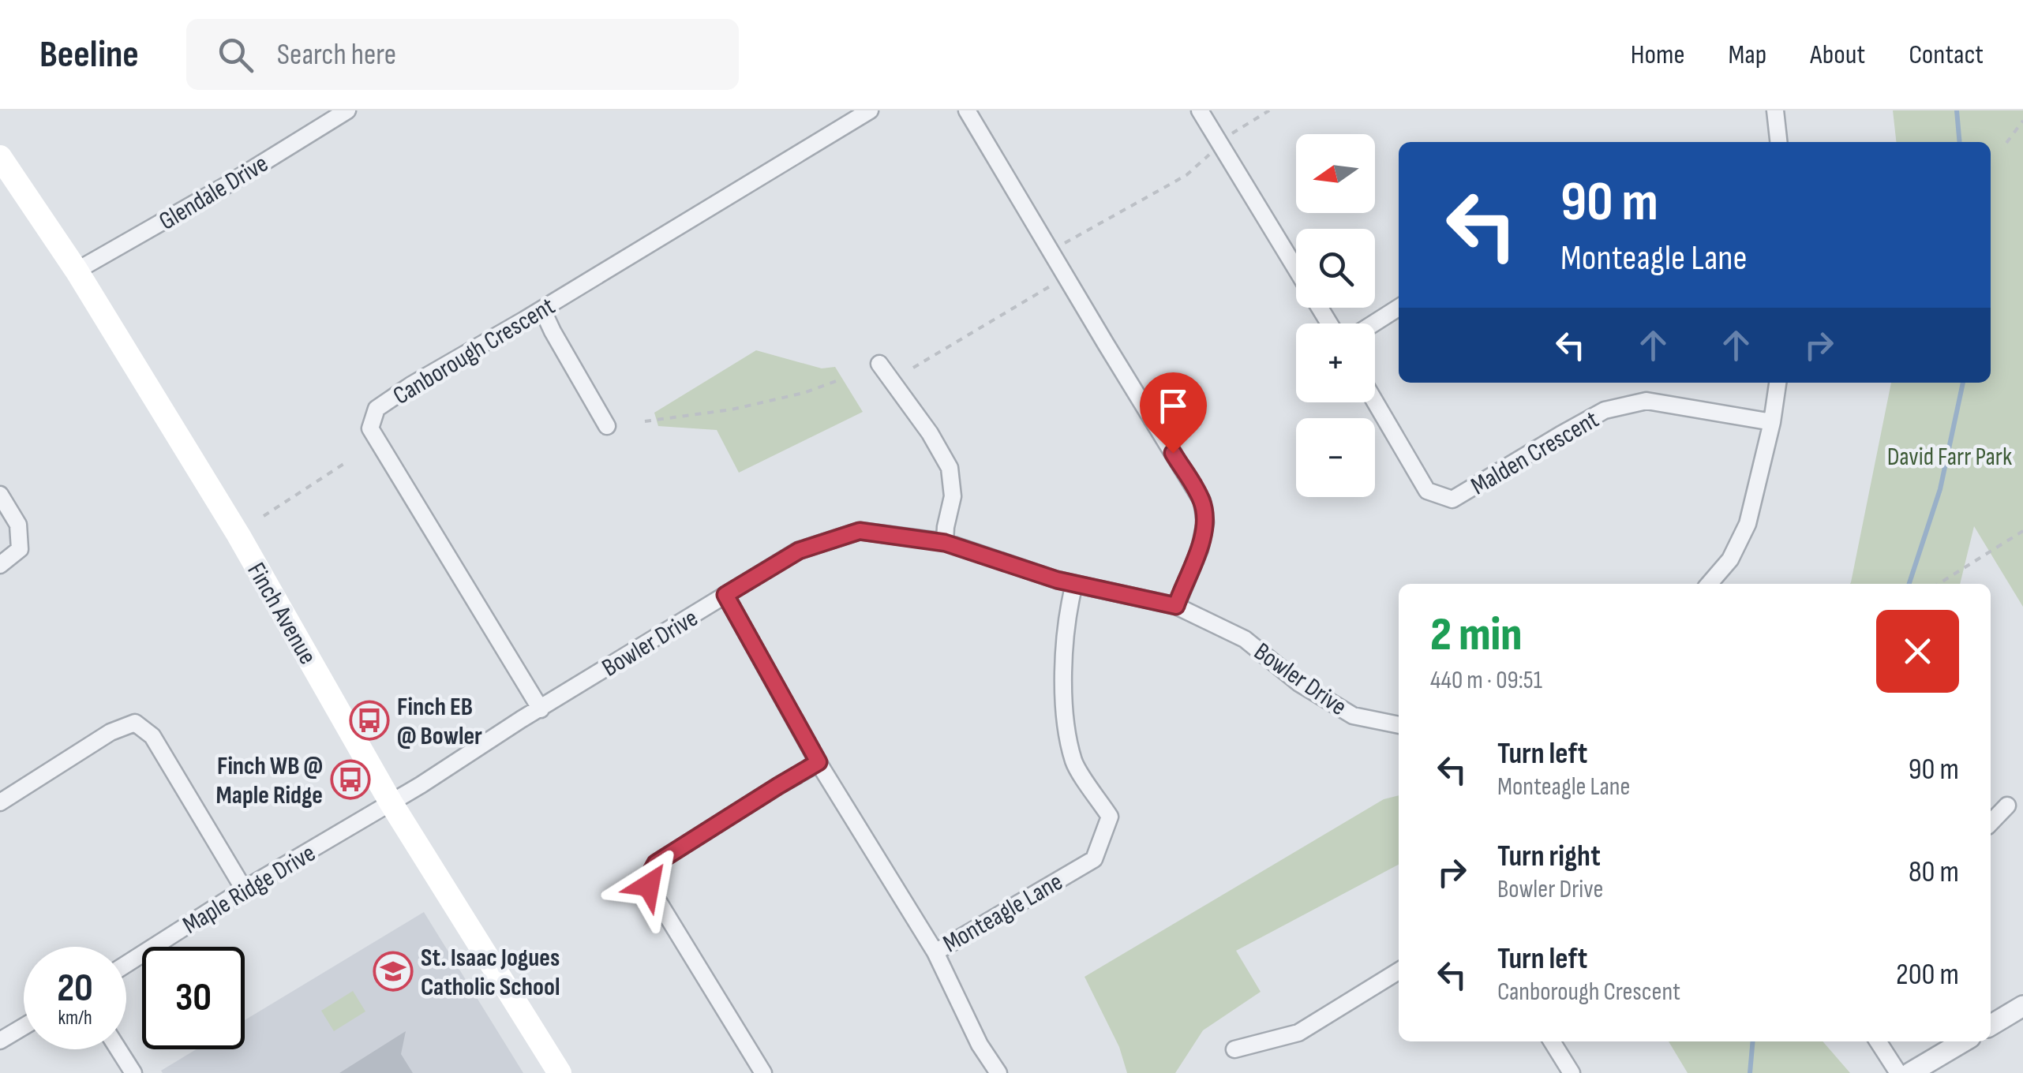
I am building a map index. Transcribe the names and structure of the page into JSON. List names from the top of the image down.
{
  "streets": {
    "main road": ["Finch Avenue"],
    "street": [
      "Glendale Drive",
      "Canborough Crescent",
      "Malden Crescent",
      "Bowler Drive",
      "Maple Ridge Drive",
      "Monteagle Lane"
    ]
  },
  "crossings": [
    ["Glendale Drive", "Finch Avenue"],
    ["Canborough Crescent", "Bowler Drive"],
    ["Finch Avenue", "Bowler Drive"],
    ["Finch Avenue", "Maple Ridge Drive"],
    ["Bowler Drive", "Maple Ridge Drive"],
    ["Bowler Drive", "Monteagle Lane"]
  ],
  "parks": ["David Farr Park"],
  "places": {
    "bus stop": ["Finch EB @ Bowler", "Finch WB @ Maple Ridge"],
    "school or university": ["St. Isaac Jogues Catholic School"]
  },
  "north": "left",
  "page": {
    "header": "Beeline",
    "search": "Search here",
    "nav": [
      "Home",
      "Map",
      "About",
      "Contact"
    ],
    "map_buttons": ["+", "−"],
    "turn": ["90 m", "Monteagle Lane"],
    "heading": ["2 min", "440 m · 09:51"],
    "list": [
      {
        "name": "Turn left",
        "note": "Monteagle Lane",
        "value": "90 m"
      },
      {
        "name": "Turn right",
        "note": "Bowler Drive",
        "value": "80 m"
      },
      {
        "name": "Turn left",
        "note": "Canborough Crescent",
        "value": "200 m"
      }
    ],
    "speed": "20 km/h",
    "limit": "30"
  }
}
